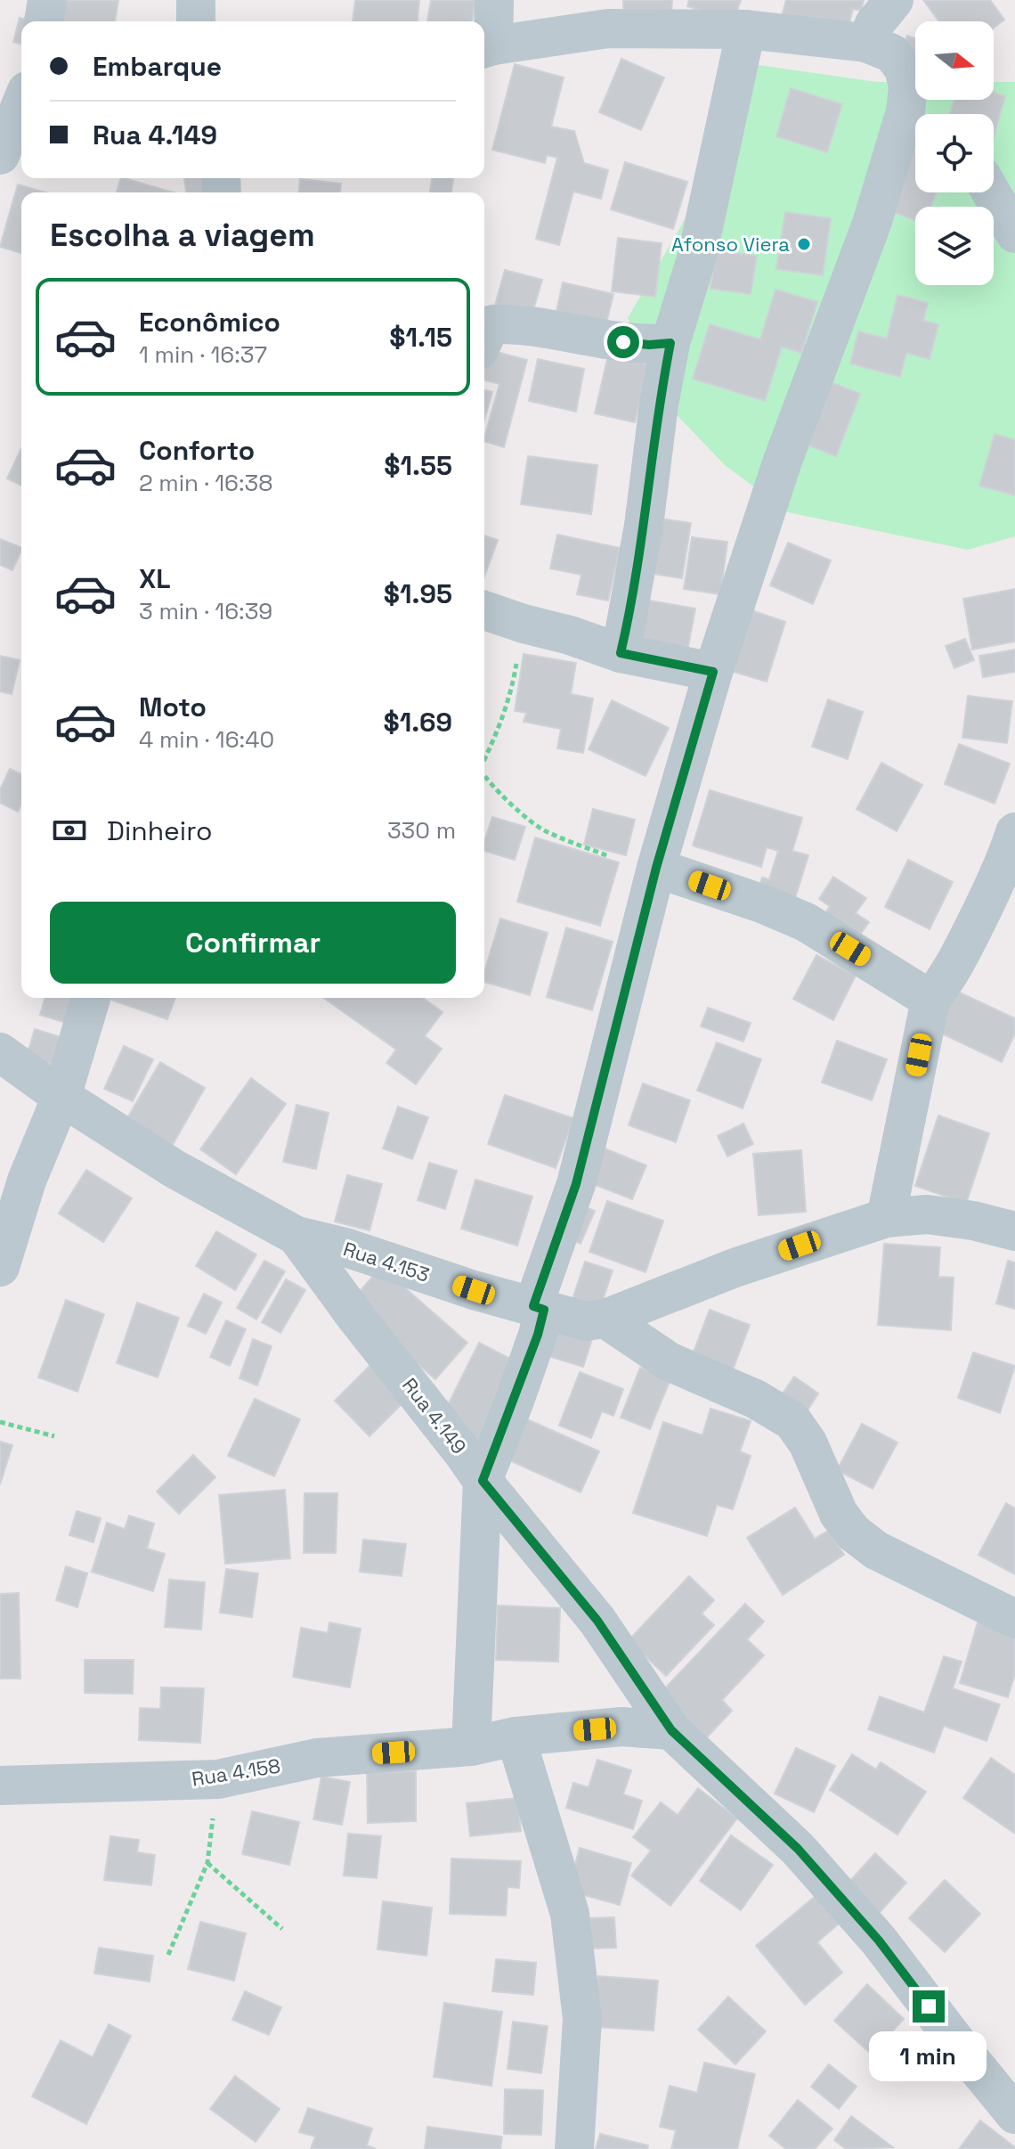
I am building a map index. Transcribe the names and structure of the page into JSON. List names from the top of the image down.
{
  "streets": {
    "street": ["Rua 4.153", "Rua 4.149", "Rua 4.158"]
  },
  "crossings": [
    ["Rua 4.153", "Rua 4.149"],
    ["Rua 4.149", "Rua 4.158"]
  ],
  "places": ["Afonso Viera"],
  "north": "right",
  "page": {
    "banner": ["Embarque", "Rua 4.149"],
    "heading": "Escolha a viagem",
    "list": [
      {
        "name": "Econômico",
        "note": "1 min · 16:37",
        "value": "$1.15"
      },
      {
        "name": "Conforto",
        "note": "2 min · 16:38",
        "value": "$1.55"
      },
      {
        "name": "XL",
        "note": "3 min · 16:39",
        "value": "$1.95"
      },
      {
        "name": "Moto",
        "note": "4 min · 16:40",
        "value": "$1.69"
      }
    ],
    "pay": ["Dinheiro", "330 m"],
    "buttons": "Confirmar",
    "bubble": "1 min"
  }
}
